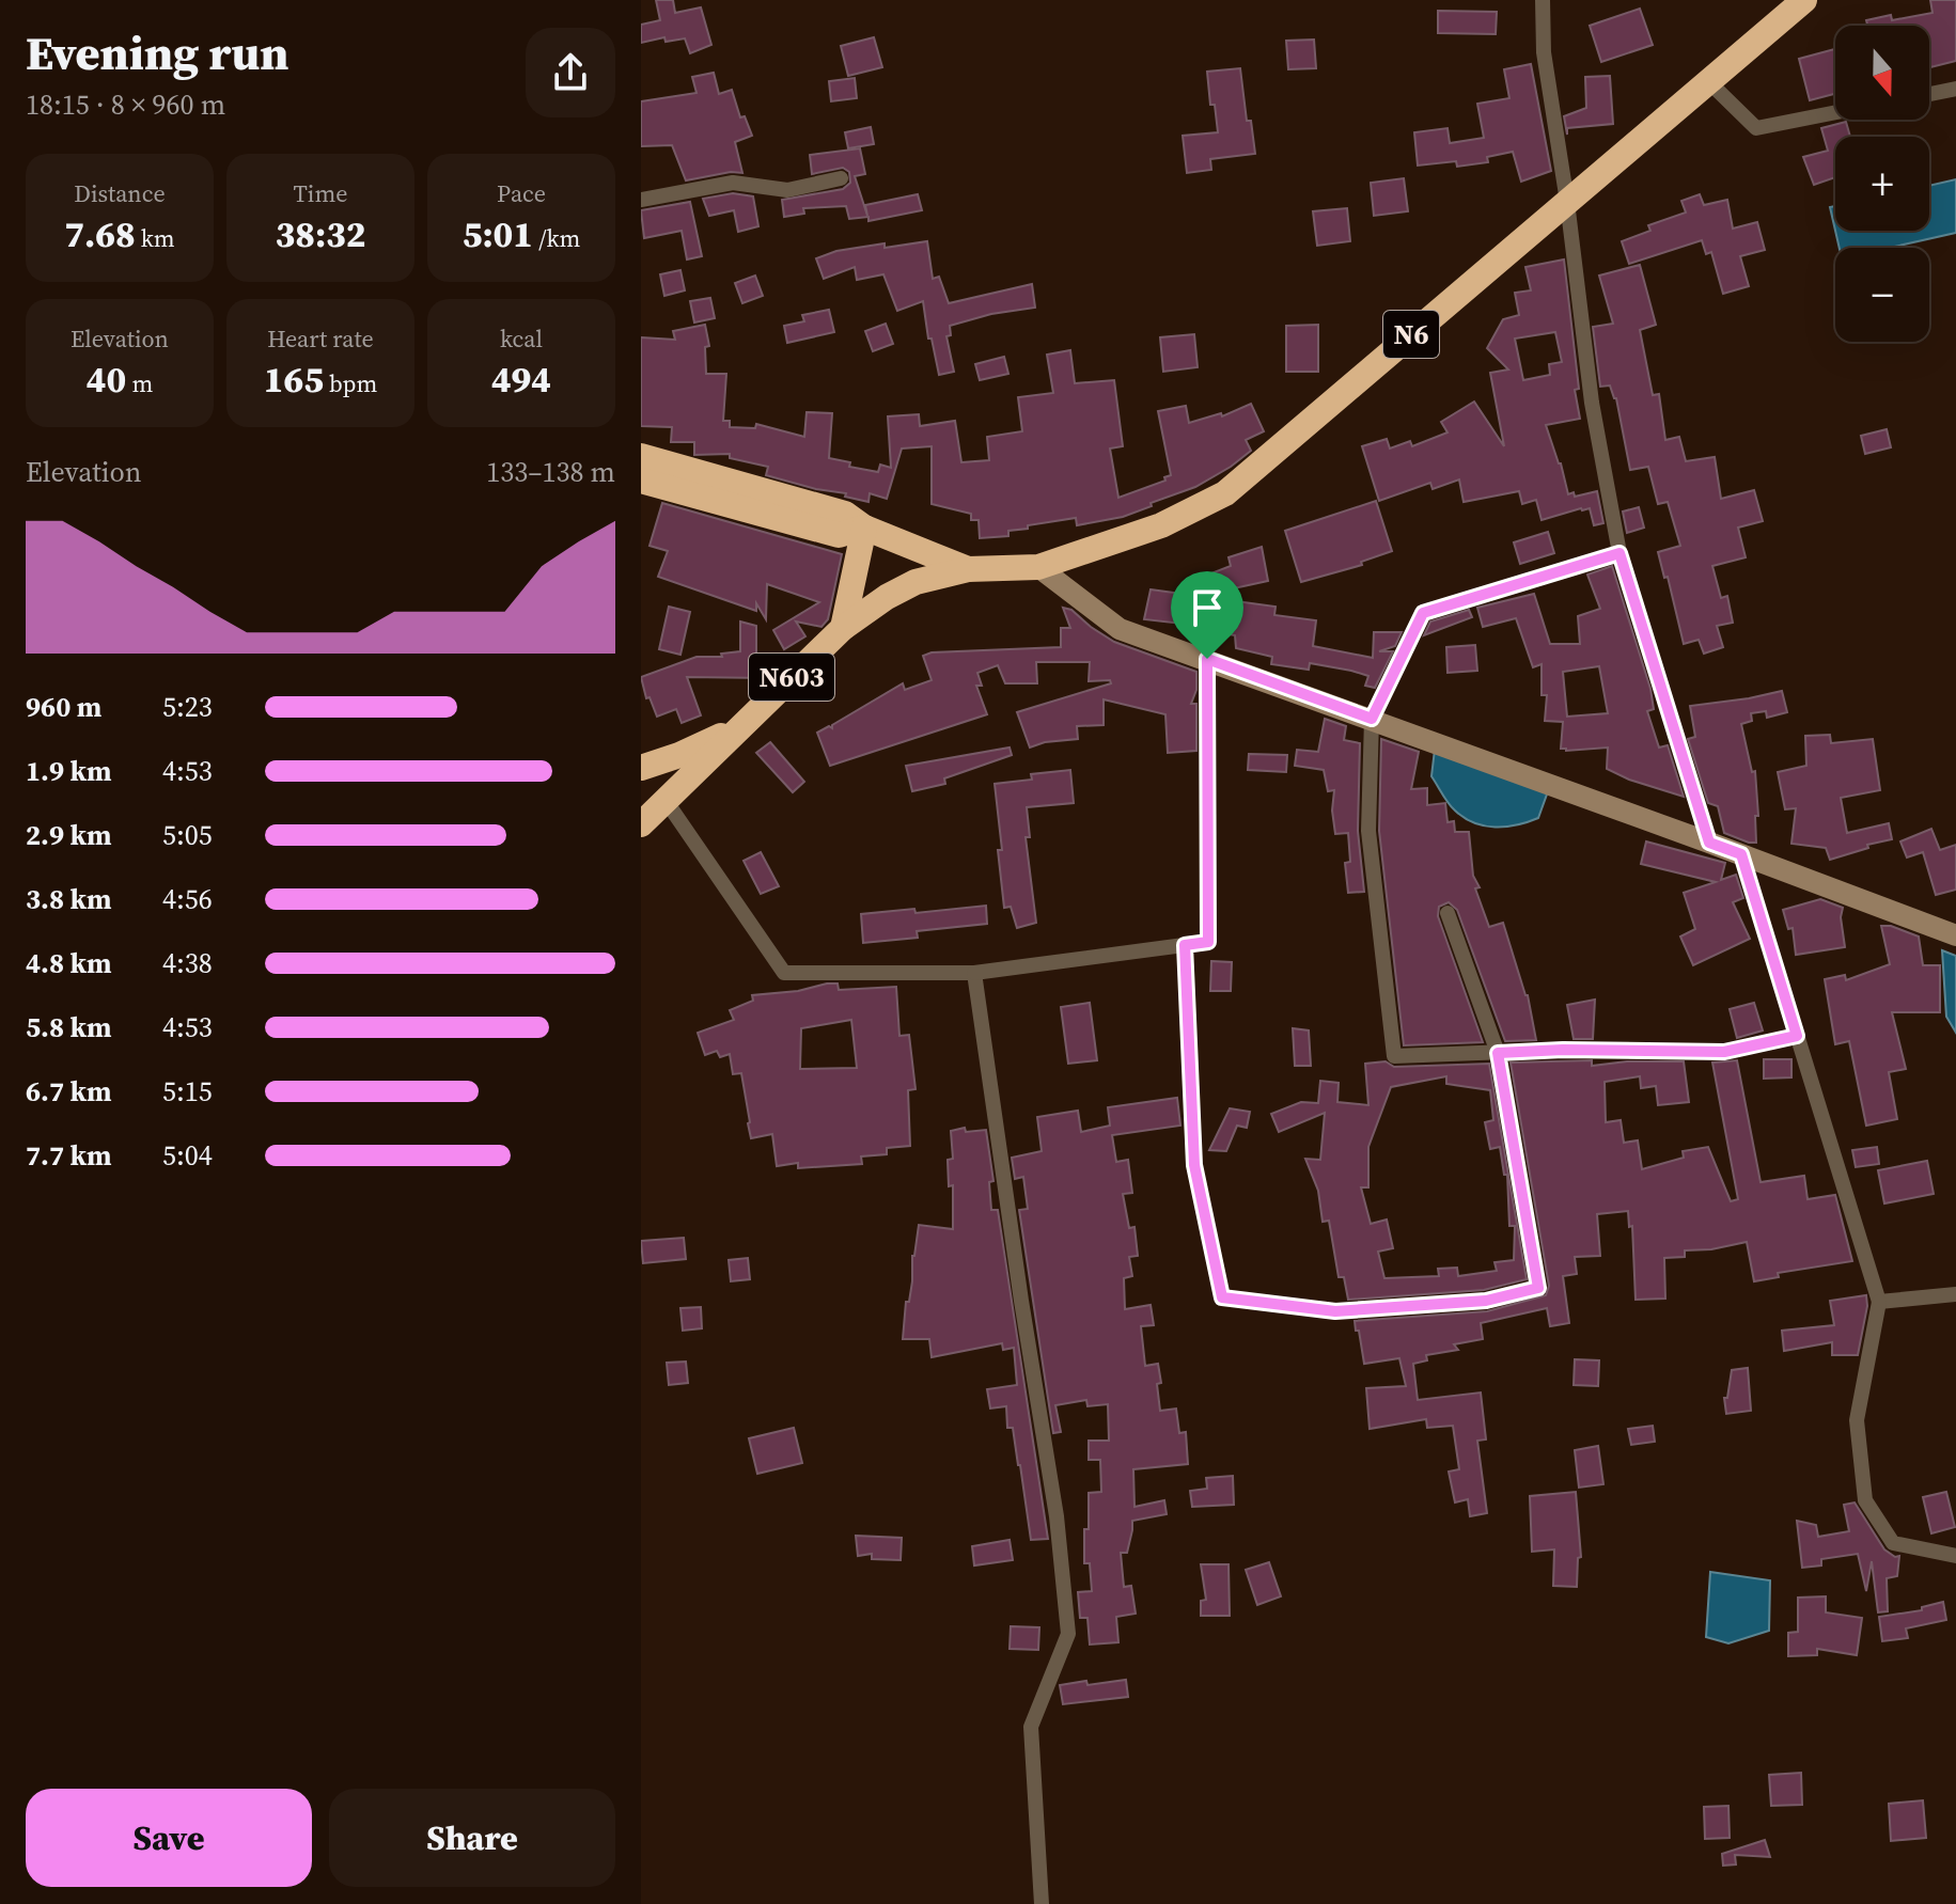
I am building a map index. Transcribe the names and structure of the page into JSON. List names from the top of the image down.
{
  "streets": {
    "highway": ["N6", "N603"]
  },
  "crossings": [
    ["N6", "N603"]
  ],
  "north": "bottom",
  "page": {
    "heading": ["Evening run", "18:15 · 8 × 960 m"],
    "map_buttons": ["+", "−"],
    "stats": [
      ["Distance", "7.68 km"],
      ["Time", "38:32"],
      ["Pace", "5:01 /km"],
      ["Elevation", "40 m"],
      ["Heart rate", "165 bpm"],
      ["kcal", "494"]
    ],
    "chart": ["Elevation", "133–138 m"],
    "list": [
      {
        "name": "960 m",
        "note": "5:23"
      },
      {
        "name": "1.9 km",
        "note": "4:53"
      },
      {
        "name": "2.9 km",
        "note": "5:05"
      },
      {
        "name": "3.8 km",
        "note": "4:56"
      },
      {
        "name": "4.8 km",
        "note": "4:38"
      },
      {
        "name": "5.8 km",
        "note": "4:53"
      },
      {
        "name": "6.7 km",
        "note": "5:15"
      },
      {
        "name": "7.7 km",
        "note": "5:04"
      }
    ],
    "buttons": ["Save", "Share"]
  }
}
